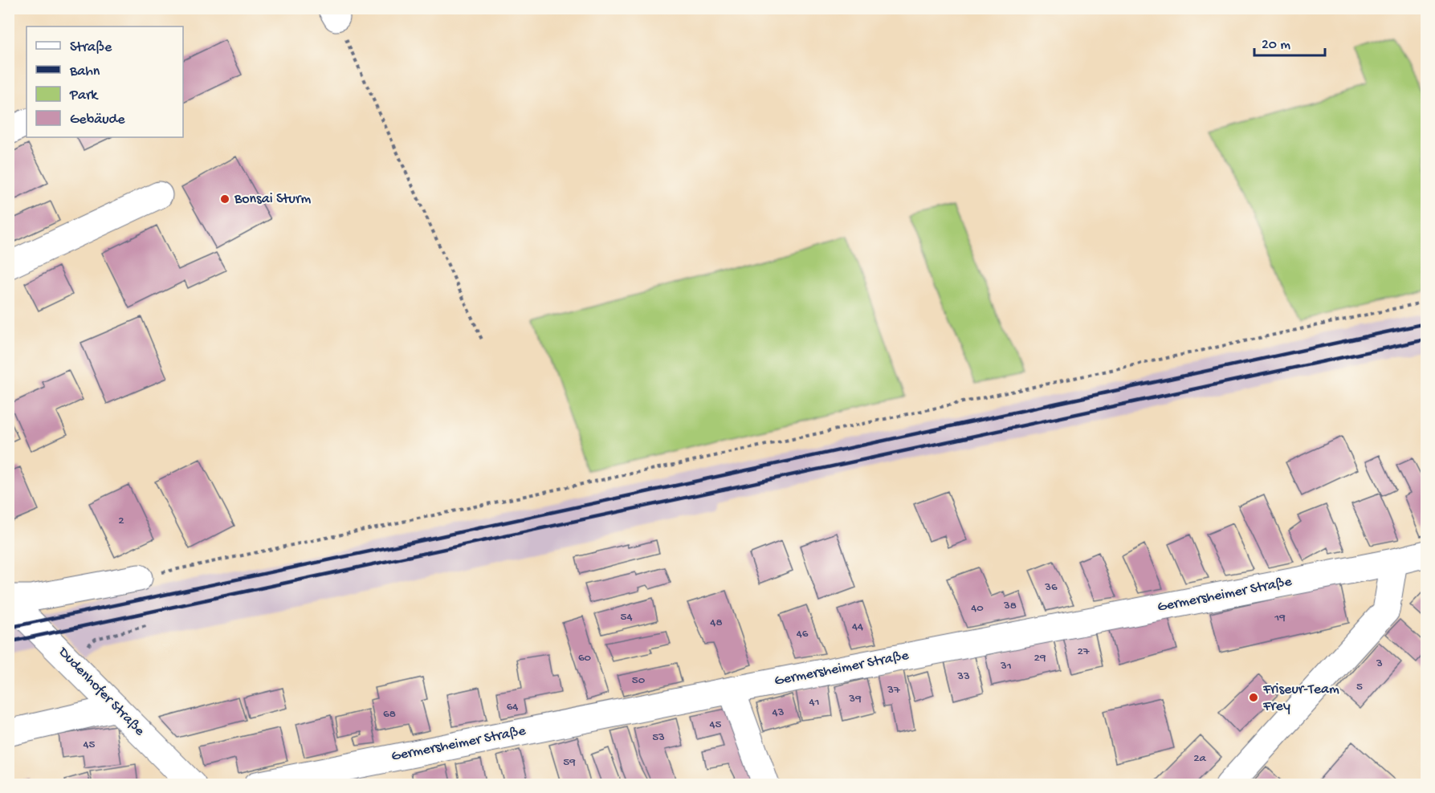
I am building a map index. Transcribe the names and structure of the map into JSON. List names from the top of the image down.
{
  "streets": {
    "main road": ["Germersheimer Straße", "Dudenhofer Straße"]
  },
  "places": ["Bonsai Sturm", "Friseur-Team Frey"],
  "house_numbers": [
    "2",
    "36",
    "38",
    "40",
    "54",
    "19",
    "48",
    "44",
    "46",
    "27",
    "60",
    "29",
    "3",
    "31",
    "33",
    "50",
    "5",
    "37",
    "39",
    "41",
    "64",
    "43",
    "68",
    "45",
    "53",
    "45",
    "2a",
    "59"
  ],
  "legend": [
    "Straße",
    "Bahn",
    "Park",
    "Gebäude"
  ],
  "scale_bar": "20 m"
}
